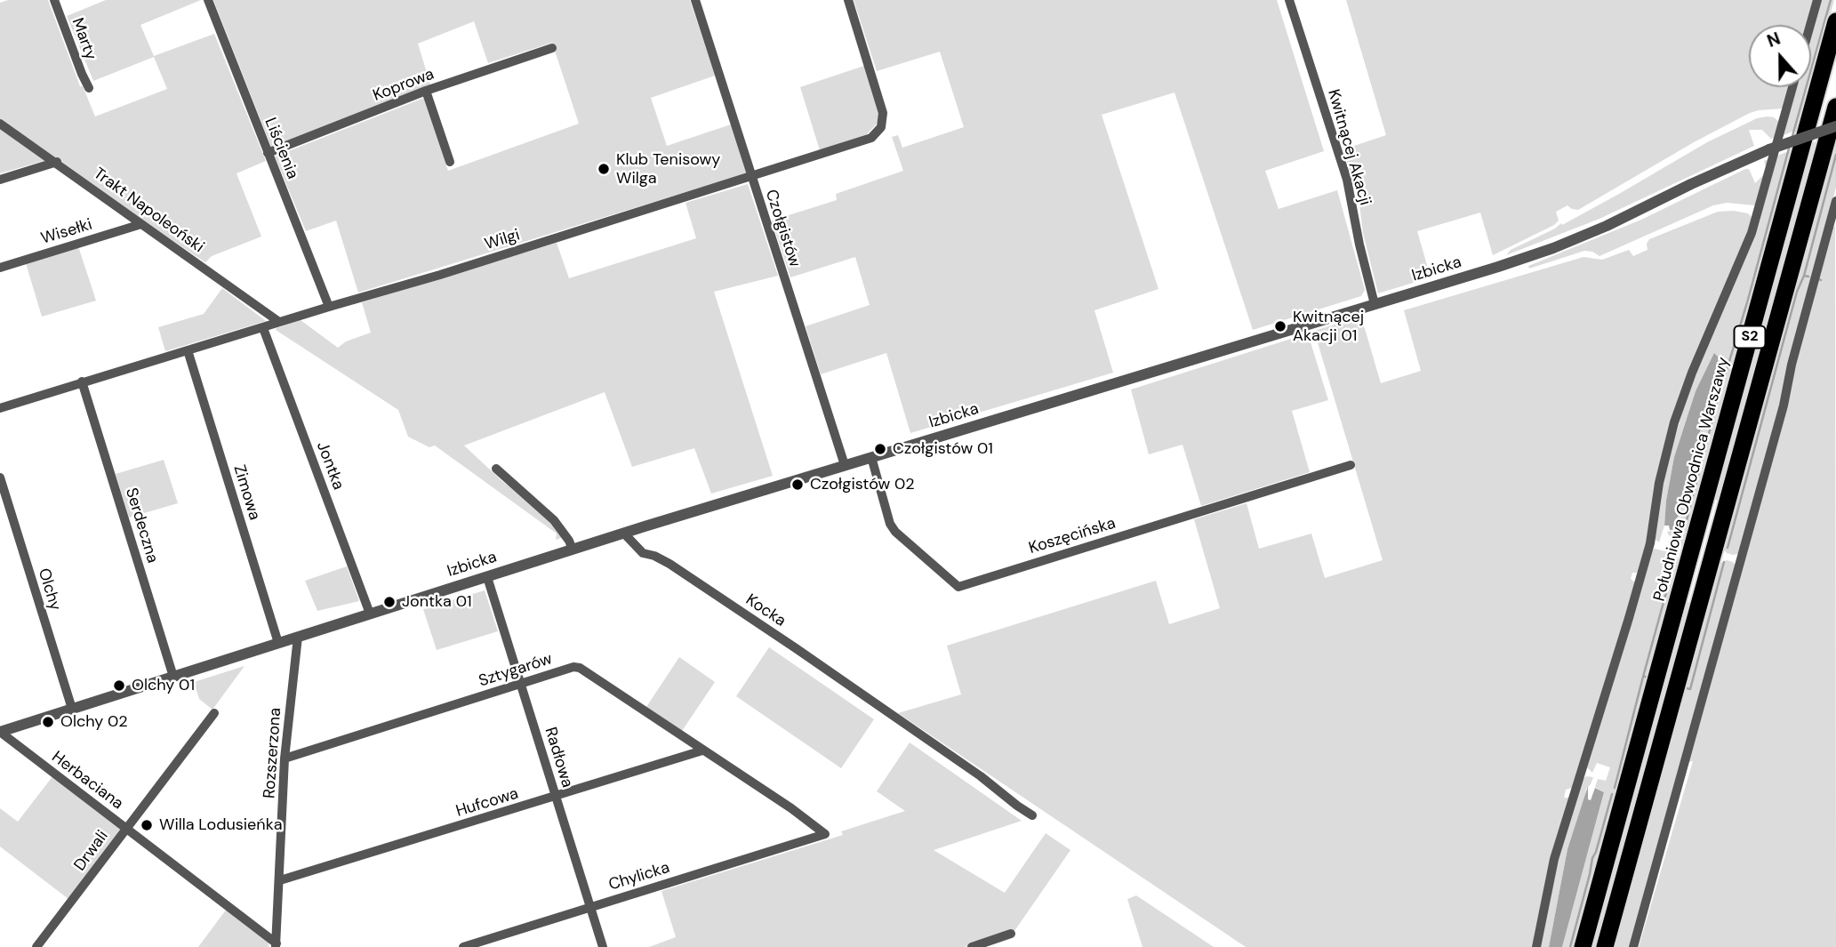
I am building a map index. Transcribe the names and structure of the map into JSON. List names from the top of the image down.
{
  "streets": {
    "highway": ["S2", "Południowa Obwodnica Warszawy"],
    "street": [
      "Marty",
      "Koprowa",
      "Kwitnącej Akacji",
      "Liścienia",
      "Trakt Napoleoński",
      "Czołgistów",
      "Wisełki",
      "Wilgi",
      "Izbicka",
      "Jontka",
      "Zimowa",
      "Serdeczna",
      "Koszęcińska",
      "Olchy",
      "Kocka",
      "Sztygarów",
      "Rozszerzona",
      "Radłowa",
      "Herbaciana",
      "Hufcowa",
      "Drwali",
      "Chylicka"
    ]
  },
  "crossings": [
    ["Koprowa", "Liścienia"],
    ["Kwitnącej Akacji", "Izbicka"],
    ["Liścienia", "Wilgi"],
    ["Trakt Napoleoński", "Wisełki"],
    ["Trakt Napoleoński", "Wilgi"],
    ["Czołgistów", "Wilgi"],
    ["Czołgistów", "Izbicka"],
    ["Wilgi", "Jontka"],
    ["Wilgi", "Zimowa"],
    ["Wilgi", "Serdeczna"],
    ["Izbicka", "Jontka"],
    ["Izbicka", "Zimowa"],
    ["Izbicka", "Serdeczna"],
    ["Izbicka", "Koszęcińska"],
    ["Izbicka", "Olchy"],
    ["Izbicka", "Kocka"],
    ["Izbicka", "Rozszerzona"],
    ["Izbicka", "Radłowa"],
    ["Izbicka", "Herbaciana"],
    ["Sztygarów", "Rozszerzona"],
    ["Sztygarów", "Radłowa"],
    ["Sztygarów", "Hufcowa"],
    ["Sztygarów", "Chylicka"],
    ["Rozszerzona", "Herbaciana"],
    ["Rozszerzona", "Hufcowa"],
    ["Radłowa", "Hufcowa"],
    ["Radłowa", "Chylicka"],
    ["Herbaciana", "Drwali"]
  ],
  "places": [
    "Klub Tenisowy Wilga",
    "Kwitnącej Akacji 01",
    "Czołgistów 01",
    "Czołgistów 02",
    "Jontka 01",
    "Olchy 01",
    "Olchy 02",
    "Willa Lodusieńka"
  ],
  "north": "top"
}
